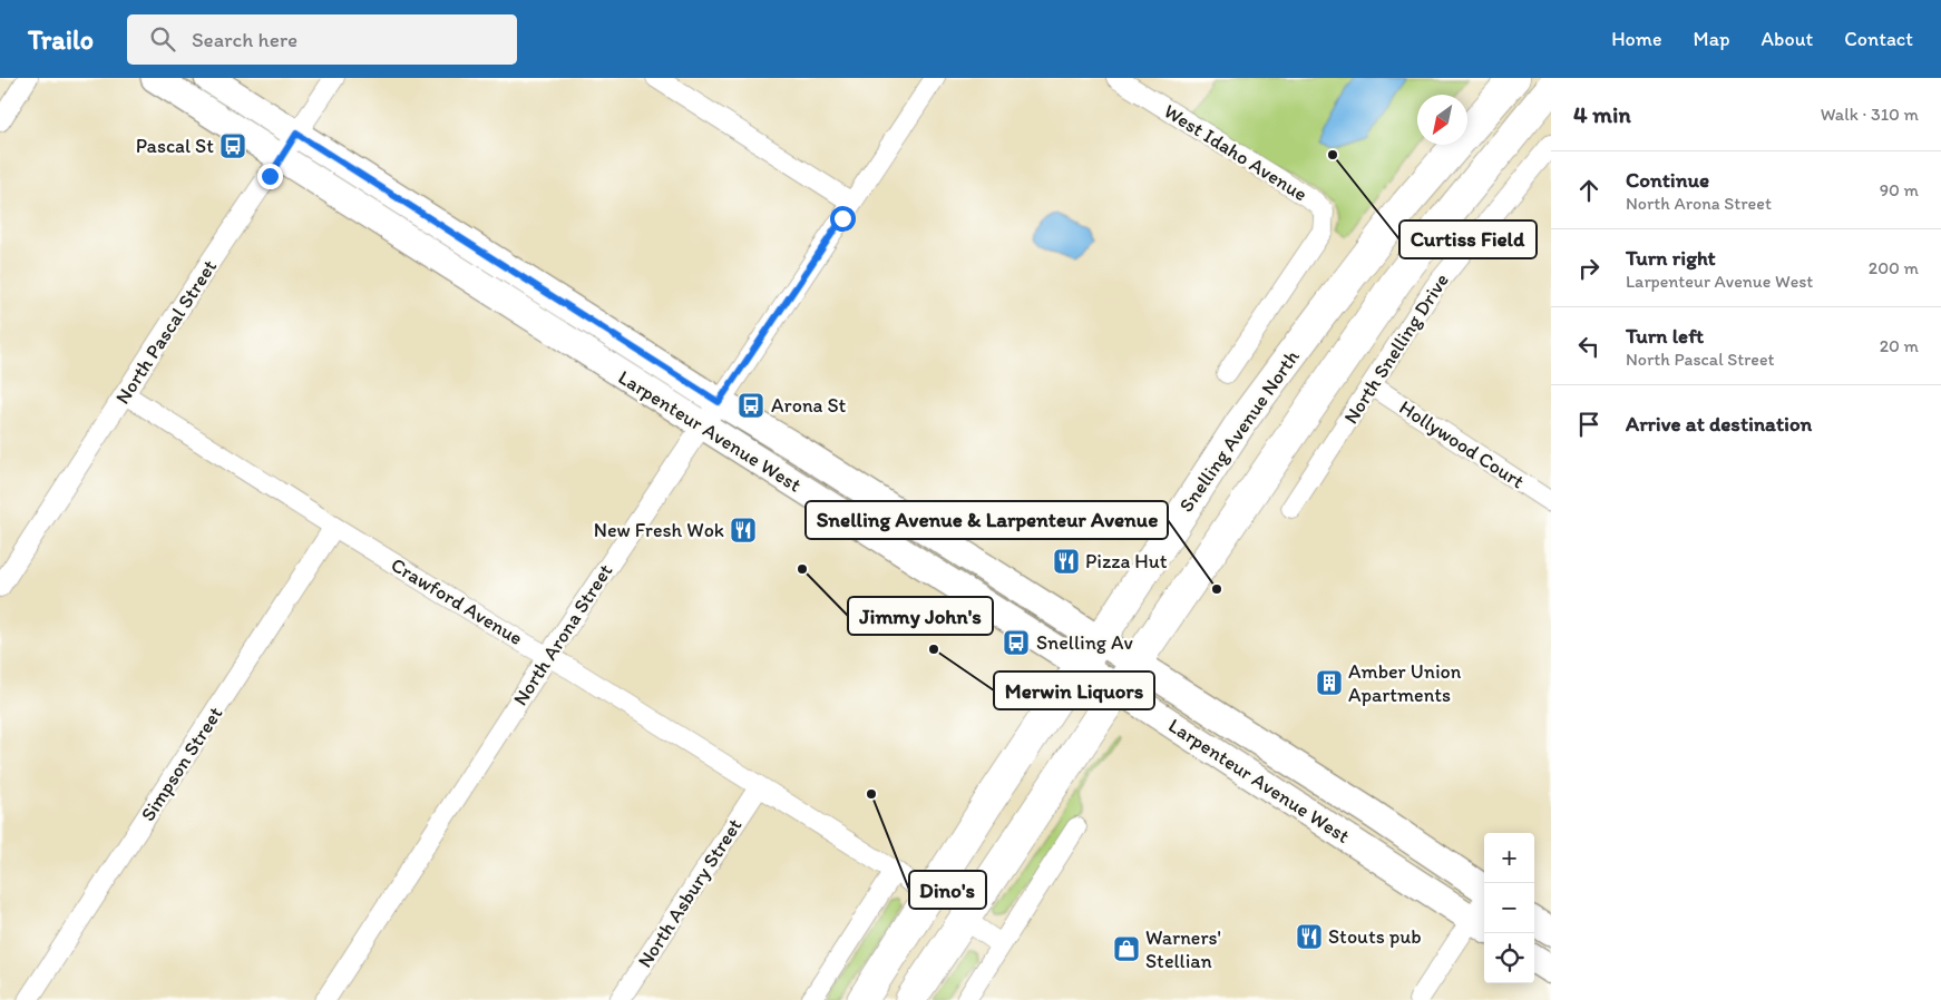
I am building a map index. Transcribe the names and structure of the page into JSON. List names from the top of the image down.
{
  "streets": {
    "main road": ["Larpenteur Avenue West", "Snelling Avenue North"],
    "street": [
      "West Idaho Avenue",
      "North Pascal Street",
      "North Snelling Drive",
      "Hollywood Court",
      "Crawford Avenue",
      "North Arona Street",
      "Simpson Street",
      "North Asbury Street"
    ]
  },
  "crossings": [
    ["North Pascal Street", "Larpenteur Avenue West"],
    ["North Pascal Street", "Crawford Avenue"],
    ["North Snelling Drive", "Hollywood Court"],
    ["Larpenteur Avenue West", "Snelling Avenue North"],
    ["Larpenteur Avenue West", "North Arona Street"],
    ["Snelling Avenue North", "Crawford Avenue"],
    ["Crawford Avenue", "North Arona Street"],
    ["Crawford Avenue", "Simpson Street"],
    ["Crawford Avenue", "North Asbury Street"]
  ],
  "places": {
    "bus stop": ["Pascal St", "Arona St", "Snelling Av"],
    "other": [
      "Curtiss Field",
      "Jimmy John's",
      "Snelling Avenue & Larpenteur Avenue",
      "Merwin Liquors",
      "Dino's"
    ],
    "restaurant": ["New Fresh Wok", "Pizza Hut", "Stouts pub"],
    "building": ["Amber Union Apartments"],
    "shop": ["Warners' Stellian"]
  },
  "north": "bottom left",
  "page": {
    "header": "Trailo",
    "search": "Search here",
    "nav": [
      "Home",
      "Map",
      "About",
      "Contact"
    ],
    "heading": ["4 min", "Walk · 310 m"],
    "list": [
      ["Continue", "North Arona Street", "90 m"],
      ["Turn right", "Larpenteur Avenue West", "200 m"],
      ["Turn left", "North Pascal Street", "20 m"],
      "Arrive at destination"
    ],
    "map_buttons": ["+", "−"]
  }
}
